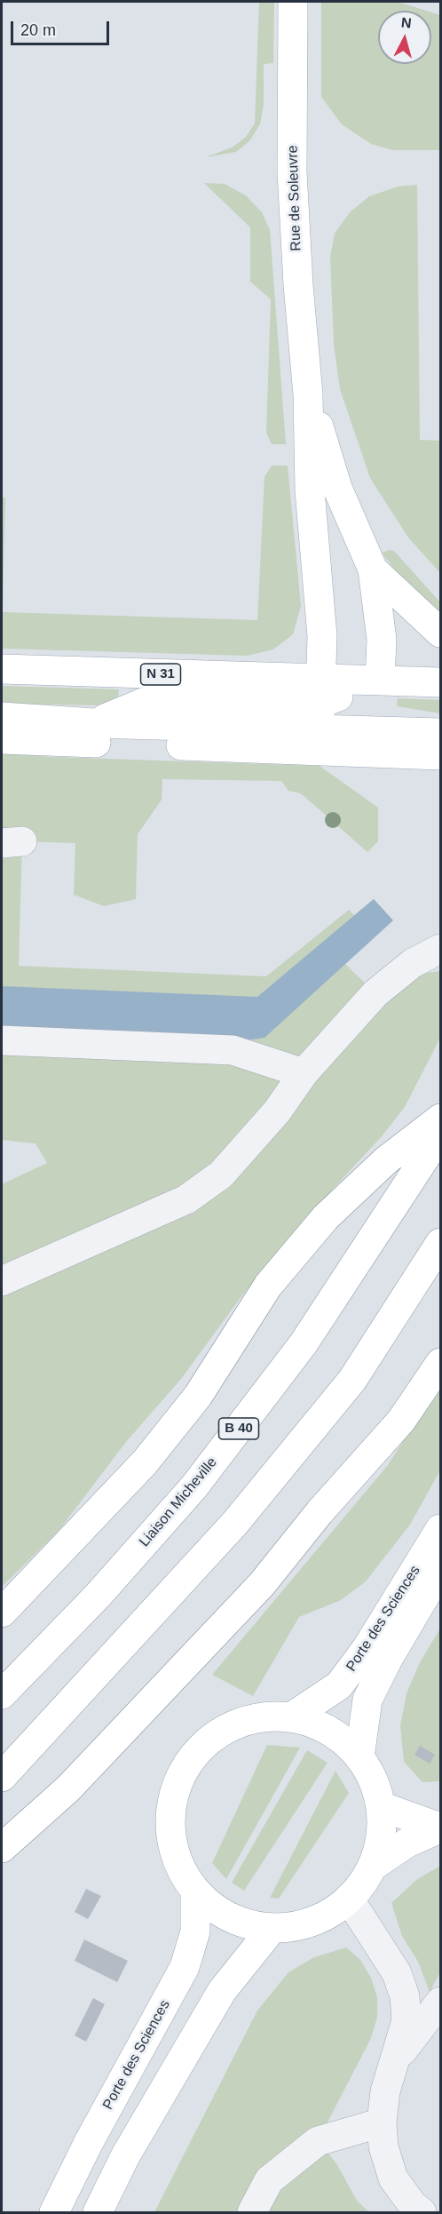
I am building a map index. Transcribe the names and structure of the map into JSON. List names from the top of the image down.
{
  "streets": {
    "main road": [
      "Rue de Soleuvre",
      "N 31",
      "B 40",
      "Liaison Micheville",
      "Porte des Sciences"
    ]
  },
  "scale_bar": "20 m",
  "north": "top"
}
